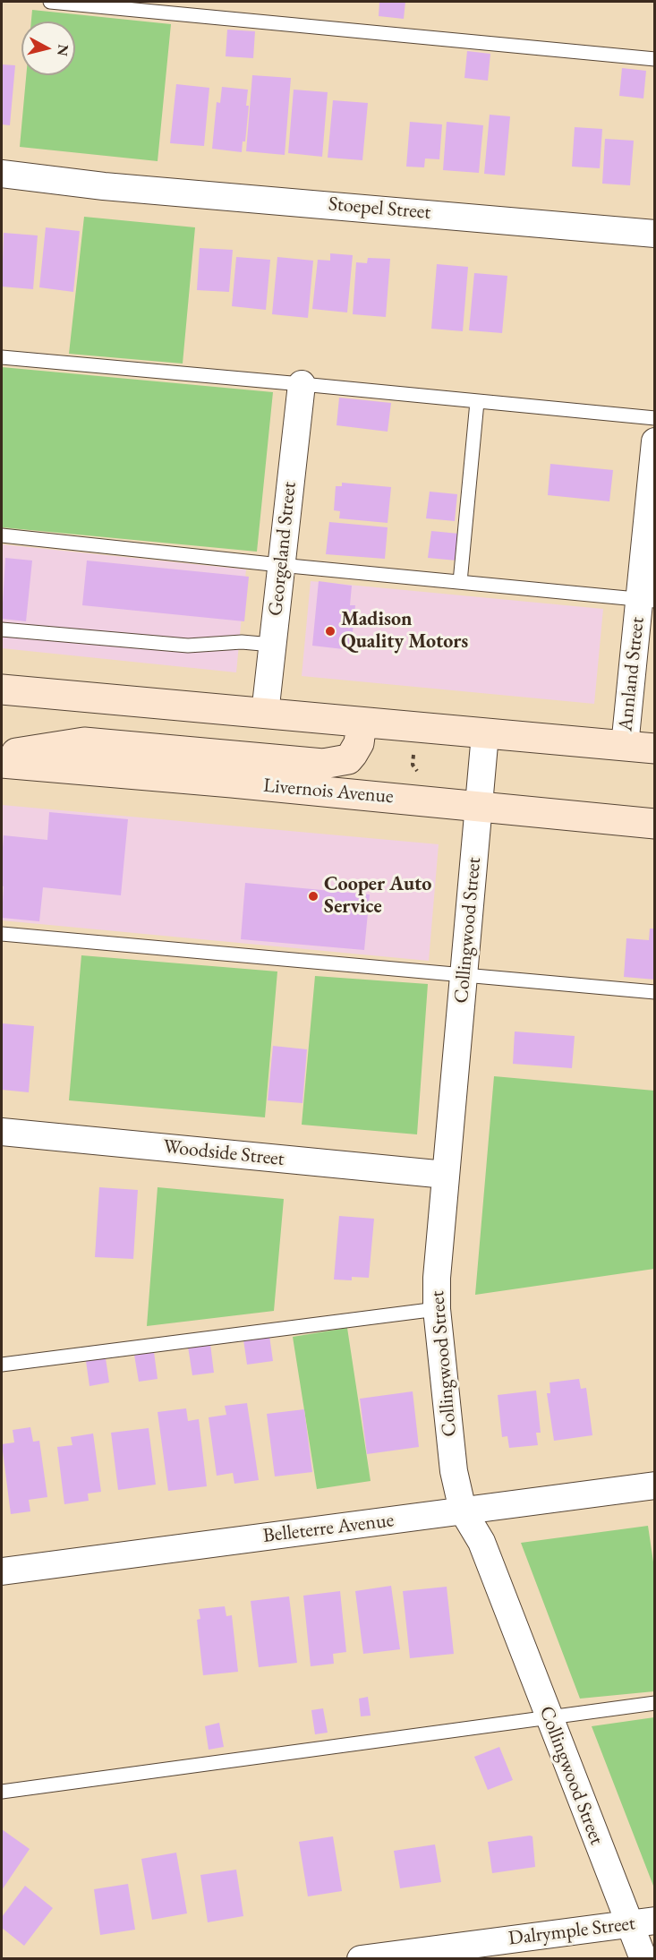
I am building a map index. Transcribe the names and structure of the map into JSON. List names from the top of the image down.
{
  "streets": {
    "main road": ["Livernois Avenue"],
    "street": [
      "Stoepel Street",
      "Georgeland Street",
      "Annland Street",
      "Collingwood Street",
      "Woodside Street",
      "Belleterre Avenue",
      "Dalrymple Street"
    ]
  },
  "crossings": [
    ["Livernois Avenue", "Collingwood Street"],
    ["Collingwood Street", "Woodside Street"],
    ["Collingwood Street", "Belleterre Avenue"],
    ["Collingwood Street", "Dalrymple Street"]
  ],
  "places": ["Madison Quality Motors", "Cooper Auto Service"],
  "north": "right"
}
